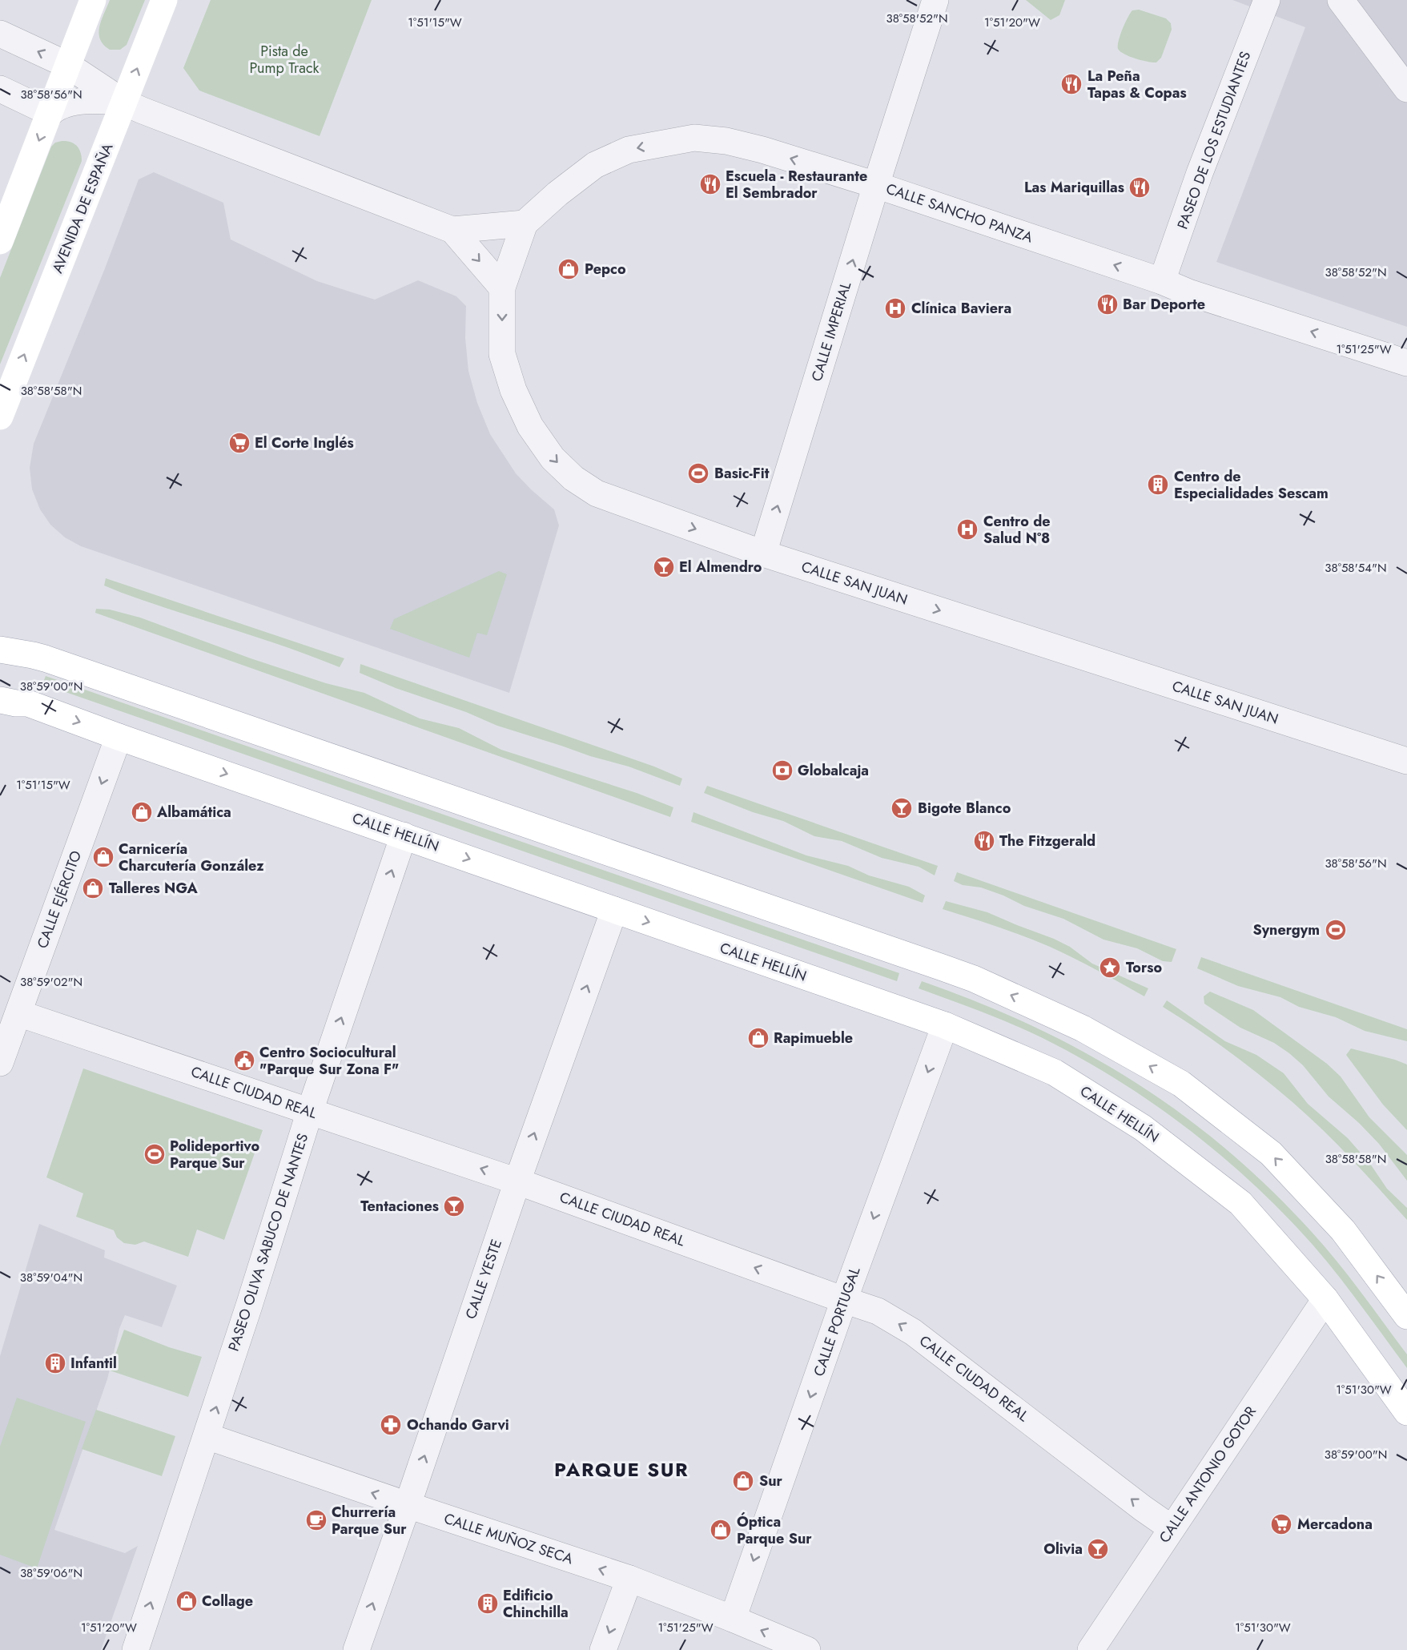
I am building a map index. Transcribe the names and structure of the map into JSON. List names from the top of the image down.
{
  "streets": {
    "main road": ["AVENIDA DE ESPAÑA", "CALLE HELLÍN"],
    "street": [
      "PASEO DE LOS ESTUDIANTES",
      "CALLE SANCHO PANZA",
      "CALLE IMPERIAL",
      "CALLE SAN JUAN",
      "CALLE EJÉRCITO",
      "CALLE CIUDAD REAL",
      "PASEO OLIVA SABUCO DE NANTES",
      "CALLE YESTE",
      "CALLE PORTUGAL",
      "CALLE ANTONIO GOTOR",
      "CALLE MUÑOZ SECA"
    ]
  },
  "crossings": [
    ["PASEO DE LOS ESTUDIANTES", "CALLE SANCHO PANZA"],
    ["CALLE SANCHO PANZA", "CALLE IMPERIAL"],
    ["CALLE SANCHO PANZA", "CALLE SAN JUAN"],
    ["CALLE IMPERIAL", "CALLE SAN JUAN"],
    ["CALLE HELLÍN", "CALLE EJÉRCITO"],
    ["CALLE HELLÍN", "PASEO OLIVA SABUCO DE NANTES"],
    ["CALLE HELLÍN", "CALLE YESTE"],
    ["CALLE HELLÍN", "CALLE PORTUGAL"],
    ["CALLE HELLÍN", "CALLE ANTONIO GOTOR"],
    ["CALLE EJÉRCITO", "CALLE CIUDAD REAL"],
    ["CALLE CIUDAD REAL", "PASEO OLIVA SABUCO DE NANTES"],
    ["CALLE CIUDAD REAL", "CALLE YESTE"],
    ["CALLE CIUDAD REAL", "CALLE PORTUGAL"],
    ["CALLE CIUDAD REAL", "CALLE ANTONIO GOTOR"],
    ["PASEO OLIVA SABUCO DE NANTES", "CALLE MUÑOZ SECA"],
    ["CALLE YESTE", "CALLE MUÑOZ SECA"],
    ["CALLE PORTUGAL", "CALLE MUÑOZ SECA"]
  ],
  "one_way": [
    "CALLE SANCHO PANZA",
    "CALLE IMPERIAL",
    "CALLE SAN JUAN",
    "CALLE EJÉRCITO",
    "CALLE CIUDAD REAL",
    "PASEO OLIVA SABUCO DE NANTES",
    "CALLE YESTE",
    "CALLE PORTUGAL",
    "CALLE MUÑOZ SECA"
  ],
  "districts": ["PARQUE SUR"],
  "parks": ["Pista de Pump Track"],
  "places": {
    "restaurant": [
      "La Peña Tapas & Copas",
      "Escuela - Restaurante El Sembrador",
      "Las Mariquillas",
      "Bar Deporte",
      "The Fitzgerald"
    ],
    "shop": [
      "Pepco",
      "Albamática",
      "Carnicería Charcutería González",
      "Talleres NGA",
      "Rapimueble",
      "Sur",
      "Óptica Parque Sur",
      "Collage"
    ],
    "hospital": ["Clínica Baviera", "Centro de Salud Nº8"],
    "supermarket": ["El Corte Inglés", "Mercadona"],
    "sports": ["Basic-Fit", "Synergym", "Polideportivo Parque Sur"],
    "building": ["Centro de Especialidades Sescam", "Infantil", "Edificio Chinchilla"],
    "bar": [
      "El Almendro",
      "Bigote Blanco",
      "Tentaciones",
      "Olivia"
    ],
    "bank": ["Globalcaja"],
    "place": ["Torso"],
    "public building": ["Centro Sociocultural \"Parque Sur Zona F\""],
    "pharmacy": ["Ochando Garvi"],
    "cafe": ["Churrería Parque Sur"]
  },
  "coordinates": [
    "38°58'52\"N",
    "1°51'15\"W",
    "1°51'20\"W",
    "38°58'56\"N",
    "1°51'25\"W",
    "38°58'58\"N",
    "38°58'54\"N",
    "38°59'00\"N",
    "38°59'02\"N",
    "38°59'04\"N",
    "1°51'30\"W",
    "38°59'06\"N"
  ]
}
